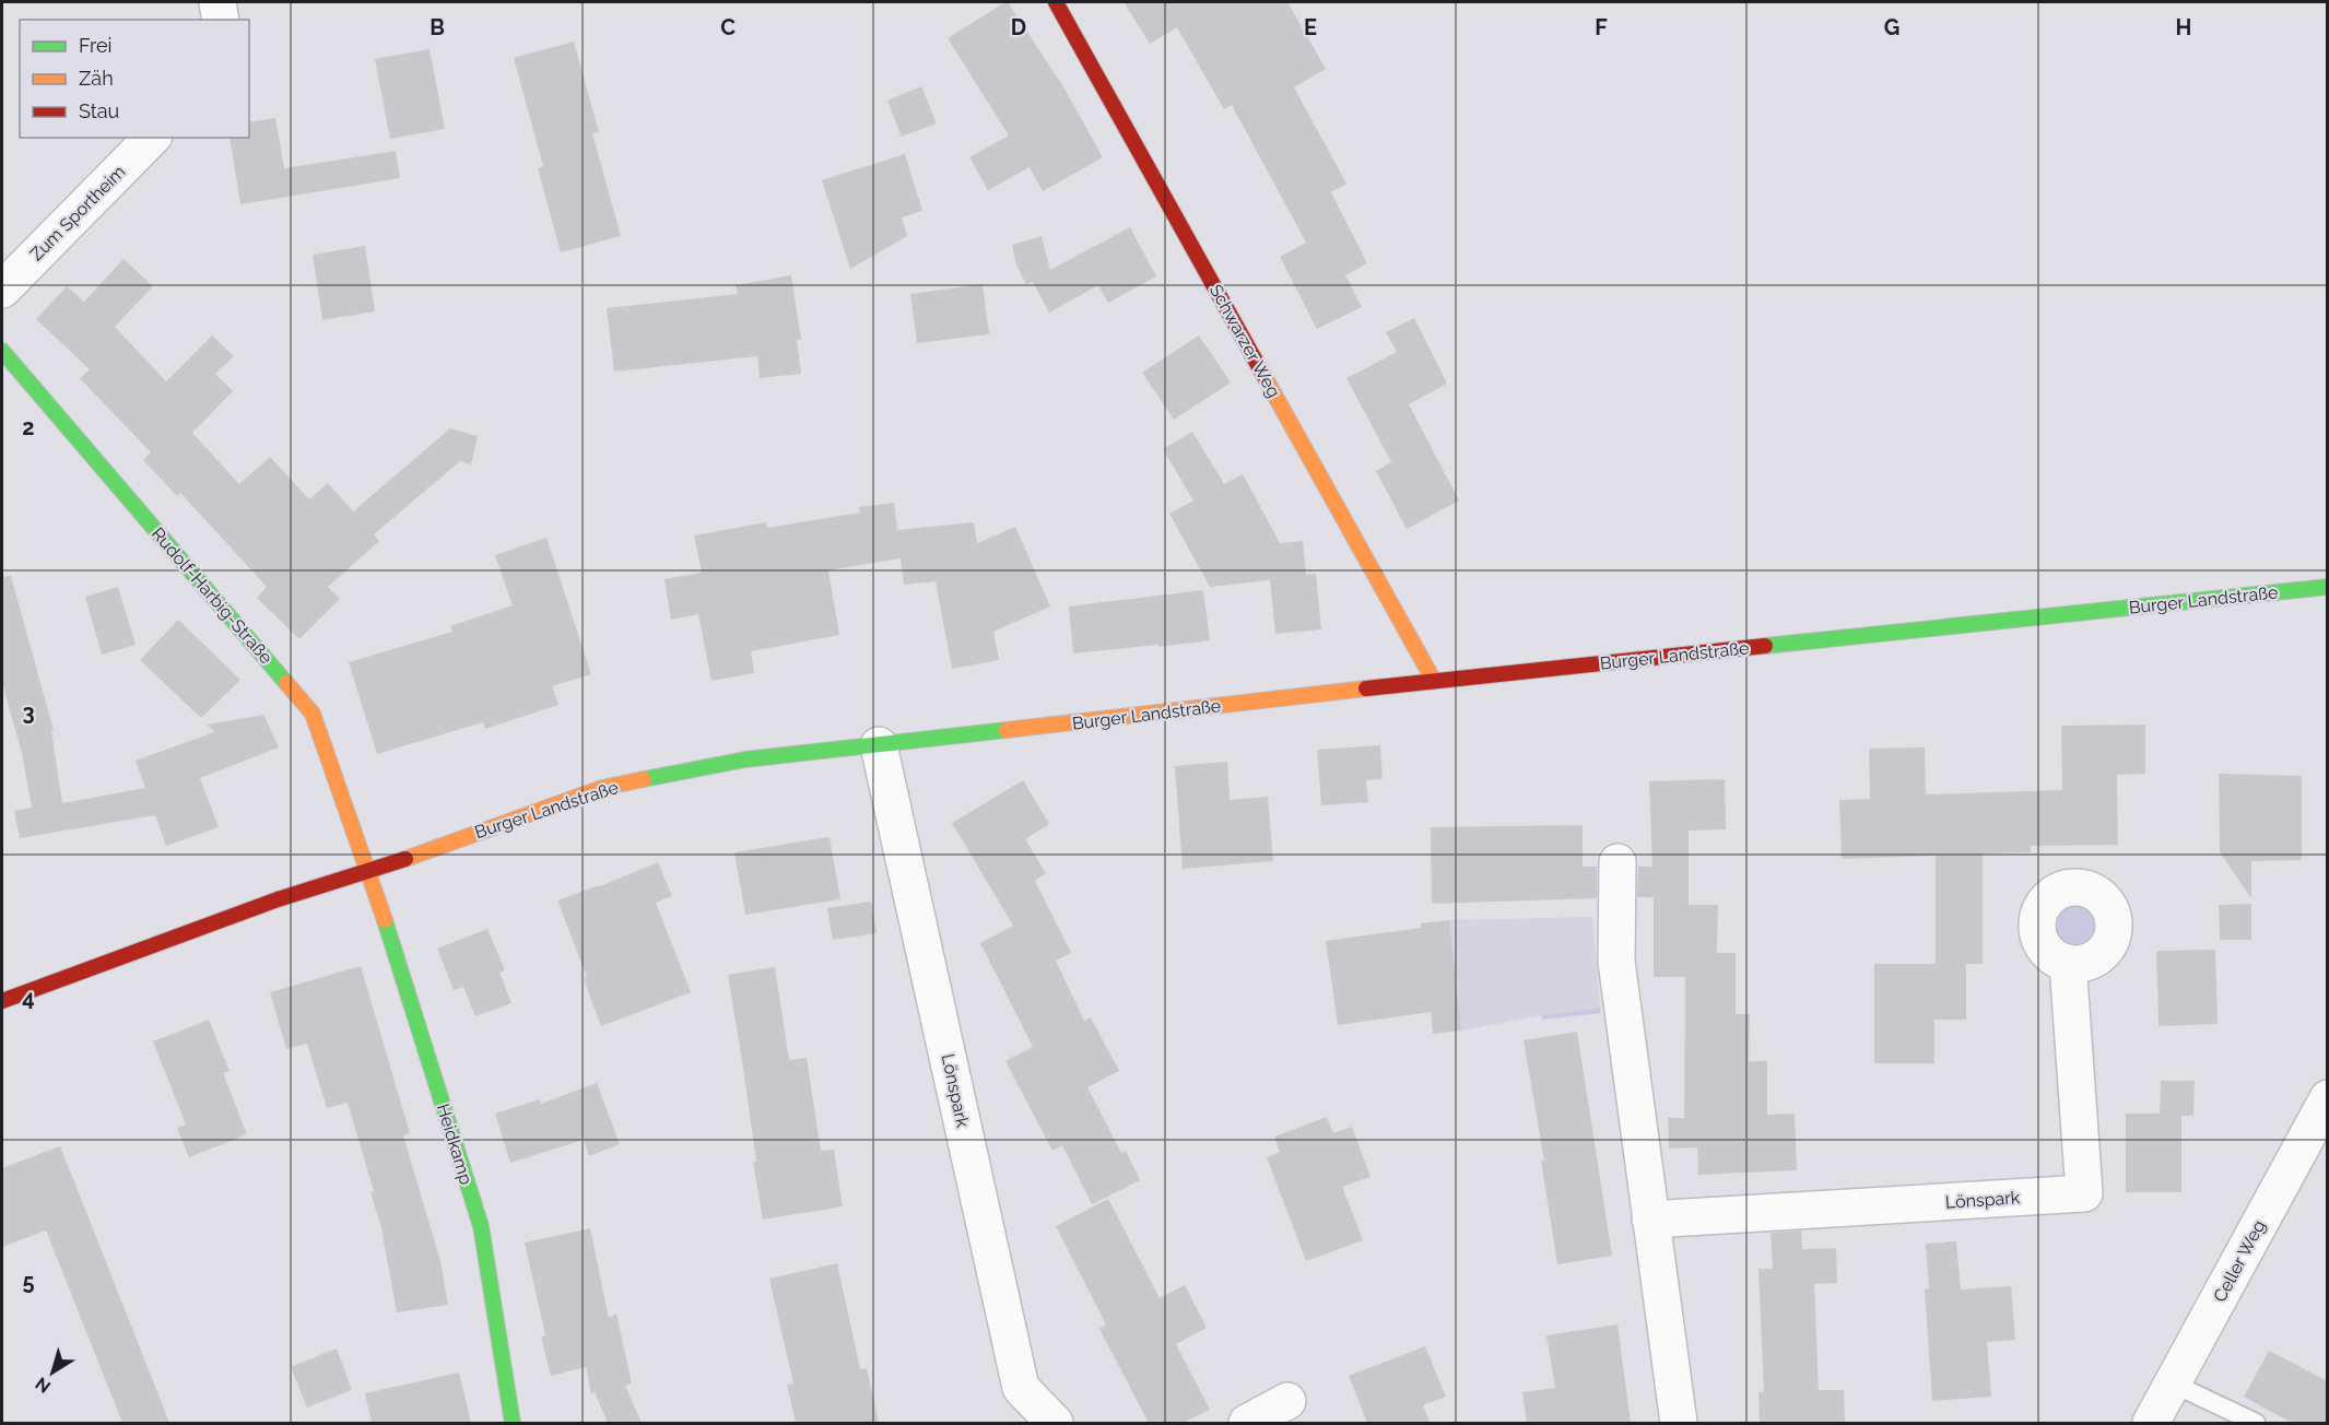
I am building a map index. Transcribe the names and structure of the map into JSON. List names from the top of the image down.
{
  "streets": {
    "street": [
      "Zum Sportheim",
      "Schwarzer Weg",
      "Rudolf-Harbig-Straße",
      "Burger Landstraße",
      "Lönspark",
      "Heidkamp",
      "Celler Weg"
    ]
  },
  "crossings": [
    ["Schwarzer Weg", "Burger Landstraße"],
    ["Rudolf-Harbig-Straße", "Burger Landstraße"],
    ["Rudolf-Harbig-Straße", "Heidkamp"],
    ["Burger Landstraße", "Lönspark"],
    ["Burger Landstraße", "Heidkamp"]
  ],
  "legend": ["Frei", "Zäh", "Stau"],
  "north": "bottom left",
  "grid": {
    "columns": [
      "B",
      "C",
      "D",
      "E",
      "F",
      "G",
      "H"
    ],
    "rows": [
      "2",
      "3",
      "4",
      "5"
    ]
  }
}
